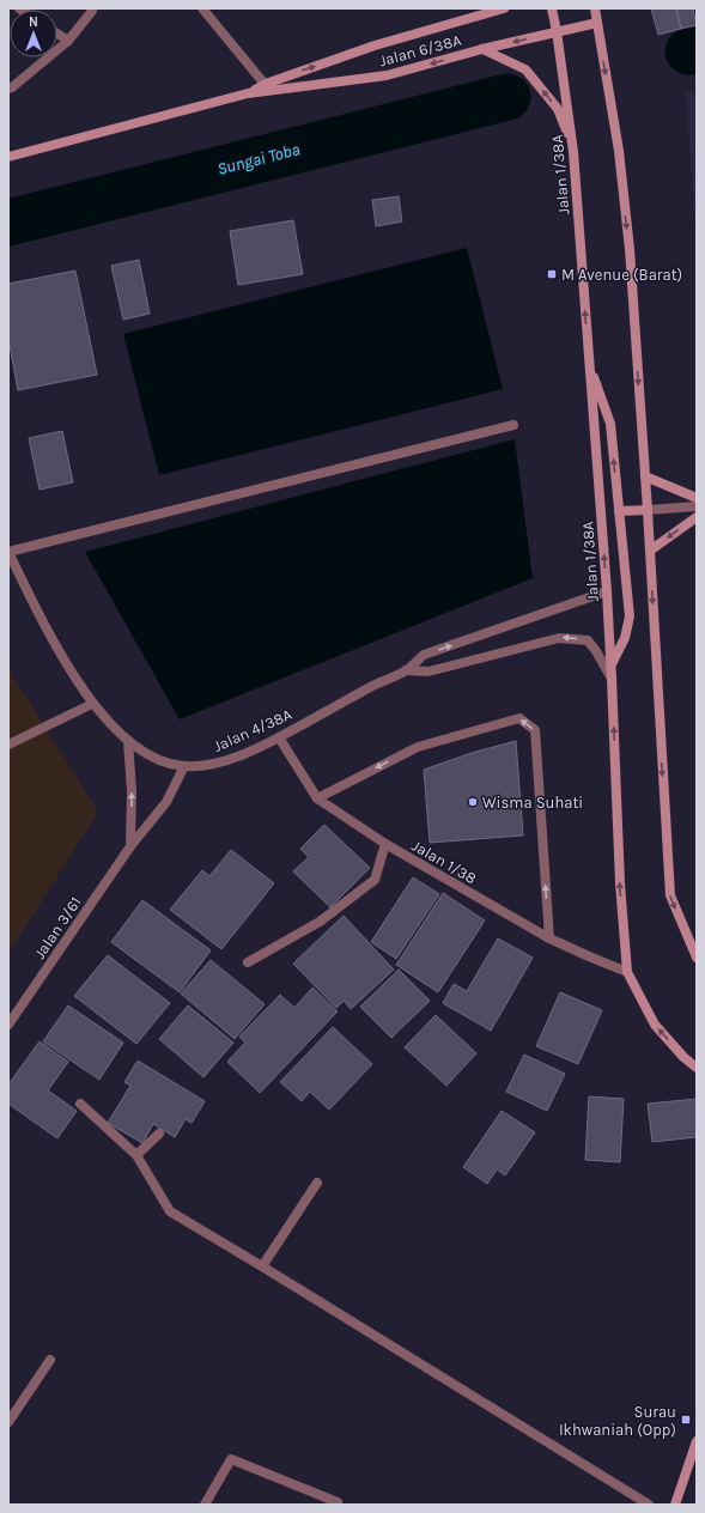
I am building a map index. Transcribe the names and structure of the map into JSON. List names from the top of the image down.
{
  "streets": {
    "main road": ["Jalan 6/38A", "Jalan 1/38A"],
    "street": ["Jalan 4/38A", "Jalan 1/38", "Jalan 3/61"]
  },
  "crossings": [
    ["Jalan 6/38A", "Jalan 1/38A"],
    ["Jalan 1/38A", "Jalan 4/38A"],
    ["Jalan 1/38A", "Jalan 1/38"],
    ["Jalan 4/38A", "Jalan 1/38"],
    ["Jalan 4/38A", "Jalan 3/61"]
  ],
  "water": ["Sungai Toba"],
  "places": {
    "transit": ["M Avenue (Barat)", "Surau Ikhwaniah (Opp)"],
    "other": ["Wisma Suhati"]
  },
  "north": "top"
}
